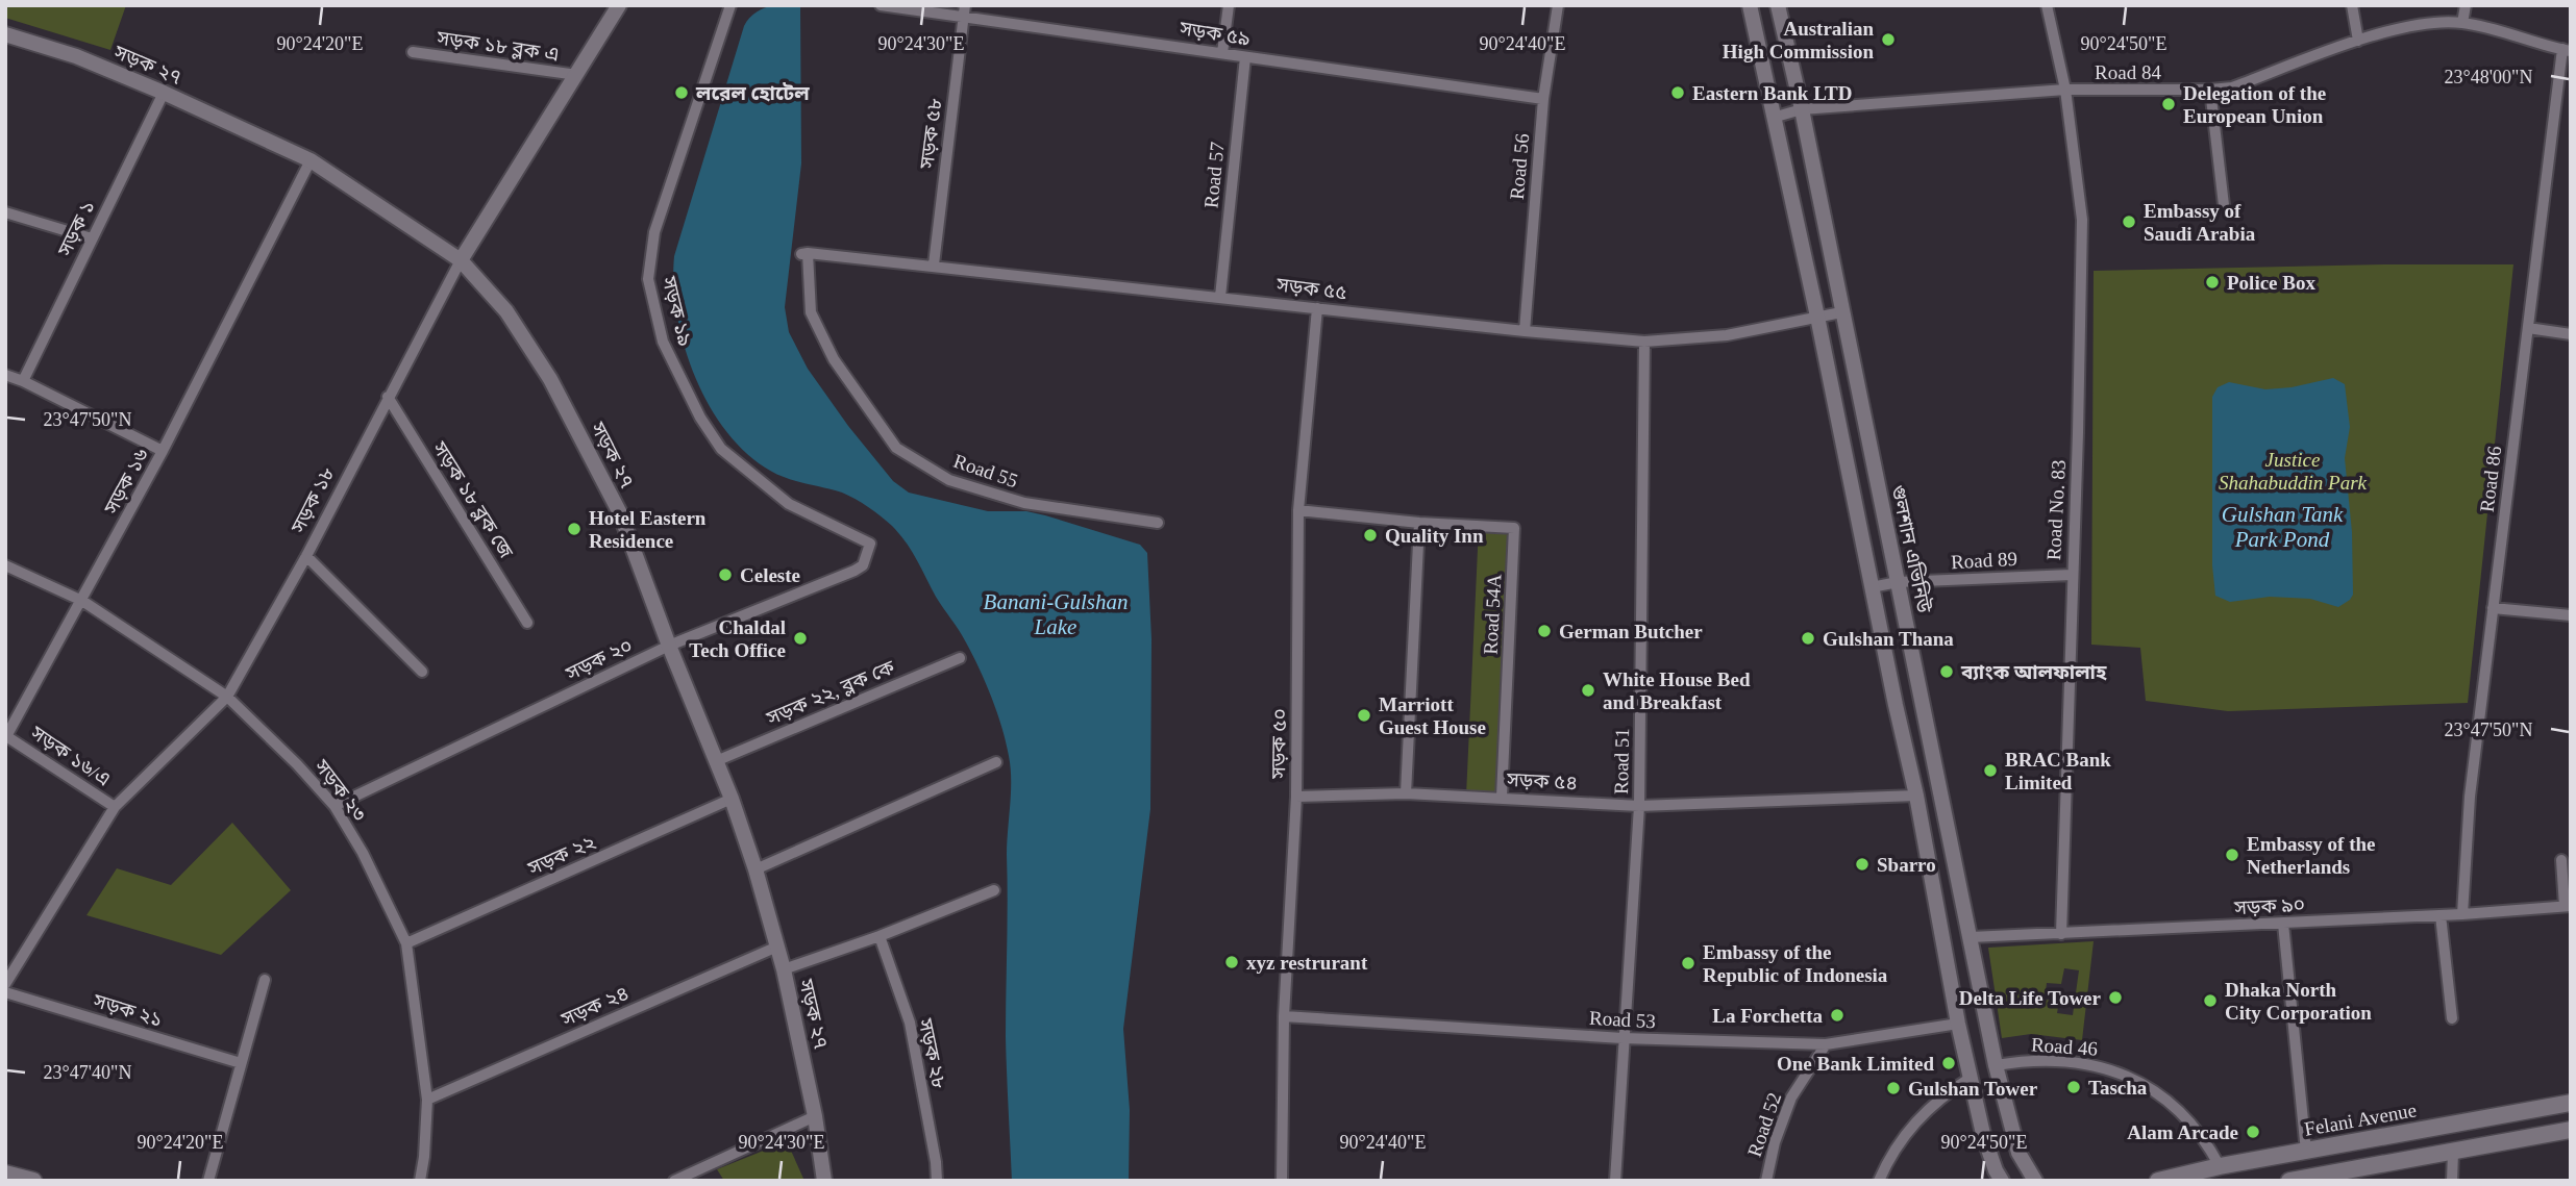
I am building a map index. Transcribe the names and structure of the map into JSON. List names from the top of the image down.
{
  "streets": {
    "main road": ["Felani Avenue"],
    "street": [
      "সড়ক ৫৯",
      "সড়ক ১৮ ব্লক এ",
      "সড়ক ২৭",
      "Road 84",
      "সড়ক ৫৮",
      "Road 56",
      "Road 57",
      "সড়ক ১",
      "সড়ক ৫৫",
      "সড়ক ১৯",
      "Road 55",
      "Road 86",
      "সড়ক ১৬",
      "সড়ক ১৮",
      "সড়ক ১৮ ব্লক জে",
      "Road No. 83",
      "গুলশান এভিনিউ",
      "Road 89",
      "Road 54A",
      "সড়ক ২০",
      "সড়ক ২২, ব্লক কে",
      "সড়ক ৫০",
      "সড়ক ১৬/এ",
      "Road 51",
      "সড়ক ৫৪",
      "সড়ক ২৩",
      "সড়ক ২২",
      "সড়ক ৯০",
      "সড়ক ২৪",
      "সড়ক ২১",
      "Road 53",
      "Road 46",
      "সড়ক ২৮",
      "Road 52"
    ]
  },
  "crossings": [
    ["সড়ক ৫৯", "সড়ক ৫৮"],
    ["সড়ক ৫৯", "Road 56"],
    ["সড়ক ৫৯", "Road 57"],
    ["সড়ক ১৮ ব্লক এ", "সড়ক ১৮"],
    ["সড়ক ২৭", "সড়ক ১"],
    ["সড়ক ২৭", "সড়ক ১৬"],
    ["সড়ক ২৭", "সড়ক ১৮"],
    ["সড়ক ২৭", "সড়ক ২০"],
    ["সড়ক ২৭", "সড়ক ২২, ব্লক কে"],
    ["সড়ক ২৭", "সড়ক ২২"],
    ["সড়ক ২৭", "সড়ক ২৪"],
    ["Road 84", "Road 86"],
    ["Road 84", "Road No. 83"],
    ["Road 84", "গুলশান এভিনিউ"],
    ["সড়ক ৫৮", "সড়ক ৫৫"],
    ["Road 56", "সড়ক ৫৫"],
    ["Road 57", "সড়ক ৫৫"],
    ["সড়ক ৫৫", "Road 55"],
    ["সড়ক ৫৫", "সড়ক ৫০"],
    ["সড়ক ৫৫", "Road 51"],
    ["সড়ক ১৯", "সড়ক ২০"],
    ["Road 86", "সড়ক ৯০"],
    ["সড়ক ১৬", "সড়ক ১৬/এ"],
    ["সড়ক ১৬", "সড়ক ২৩"],
    ["সড়ক ১৮", "সড়ক ১৮ ব্লক জে"],
    ["সড়ক ১৮", "সড়ক ১৬/এ"],
    ["সড়ক ১৮", "সড়ক ২৩"],
    ["Road No. 83", "Road 89"],
    ["Road No. 83", "সড়ক ৯০"],
    ["গুলশান এভিনিউ", "Road 89"],
    ["গুলশান এভিনিউ", "সড়ক ৯০"],
    ["গুলশান এভিনিউ", "Road 46"],
    ["Road 54A", "সড়ক ৫০"],
    ["Road 54A", "সড়ক ৫৪"],
    ["সড়ক ২০", "সড়ক ২৩"],
    ["সড়ক ৫০", "সড়ক ৫৪"],
    ["সড়ক ৫০", "Road 53"],
    ["Road 51", "সড়ক ৫৪"],
    ["Road 51", "Road 53"],
    ["সড়ক ২৩", "সড়ক ২২"],
    ["সড়ক ২৩", "সড়ক ২৪"],
    ["Road 53", "Road 52"],
    ["Road 46", "Felani Avenue"]
  ],
  "water": ["Gulshan Tank Park Pond", "Banani-Gulshan Lake"],
  "parks": ["Justice Shahabuddin Park"],
  "places": [
    "Australian High Commission",
    "লরেল হোটেল",
    "Eastern Bank LTD",
    "Delegation of the European Union",
    "Embassy of Saudi Arabia",
    "Police Box",
    "Hotel Eastern Residence",
    "Quality Inn",
    "Celeste",
    "German Butcher",
    "Chaldal Tech Office",
    "Gulshan Thana",
    "ব্যাংক আলফালাহ",
    "White House Bed and Breakfast",
    "Marriott Guest House",
    "BRAC Bank Limited",
    "Embassy of the Netherlands",
    "Sbarro",
    "xyz restrurant",
    "Embassy of the Republic of Indonesia",
    "Delta Life Tower",
    "Dhaka North City Corporation",
    "La Forchetta",
    "One Bank Limited",
    "Tascha",
    "Gulshan Tower",
    "Alam Arcade"
  ],
  "coordinates": [
    "90°24'20\"E",
    "90°24'30\"E",
    "90°24'40\"E",
    "90°24'50\"E",
    "23°48'00\"N",
    "23°47'50\"N",
    "23°47'40\"N"
  ]
}
